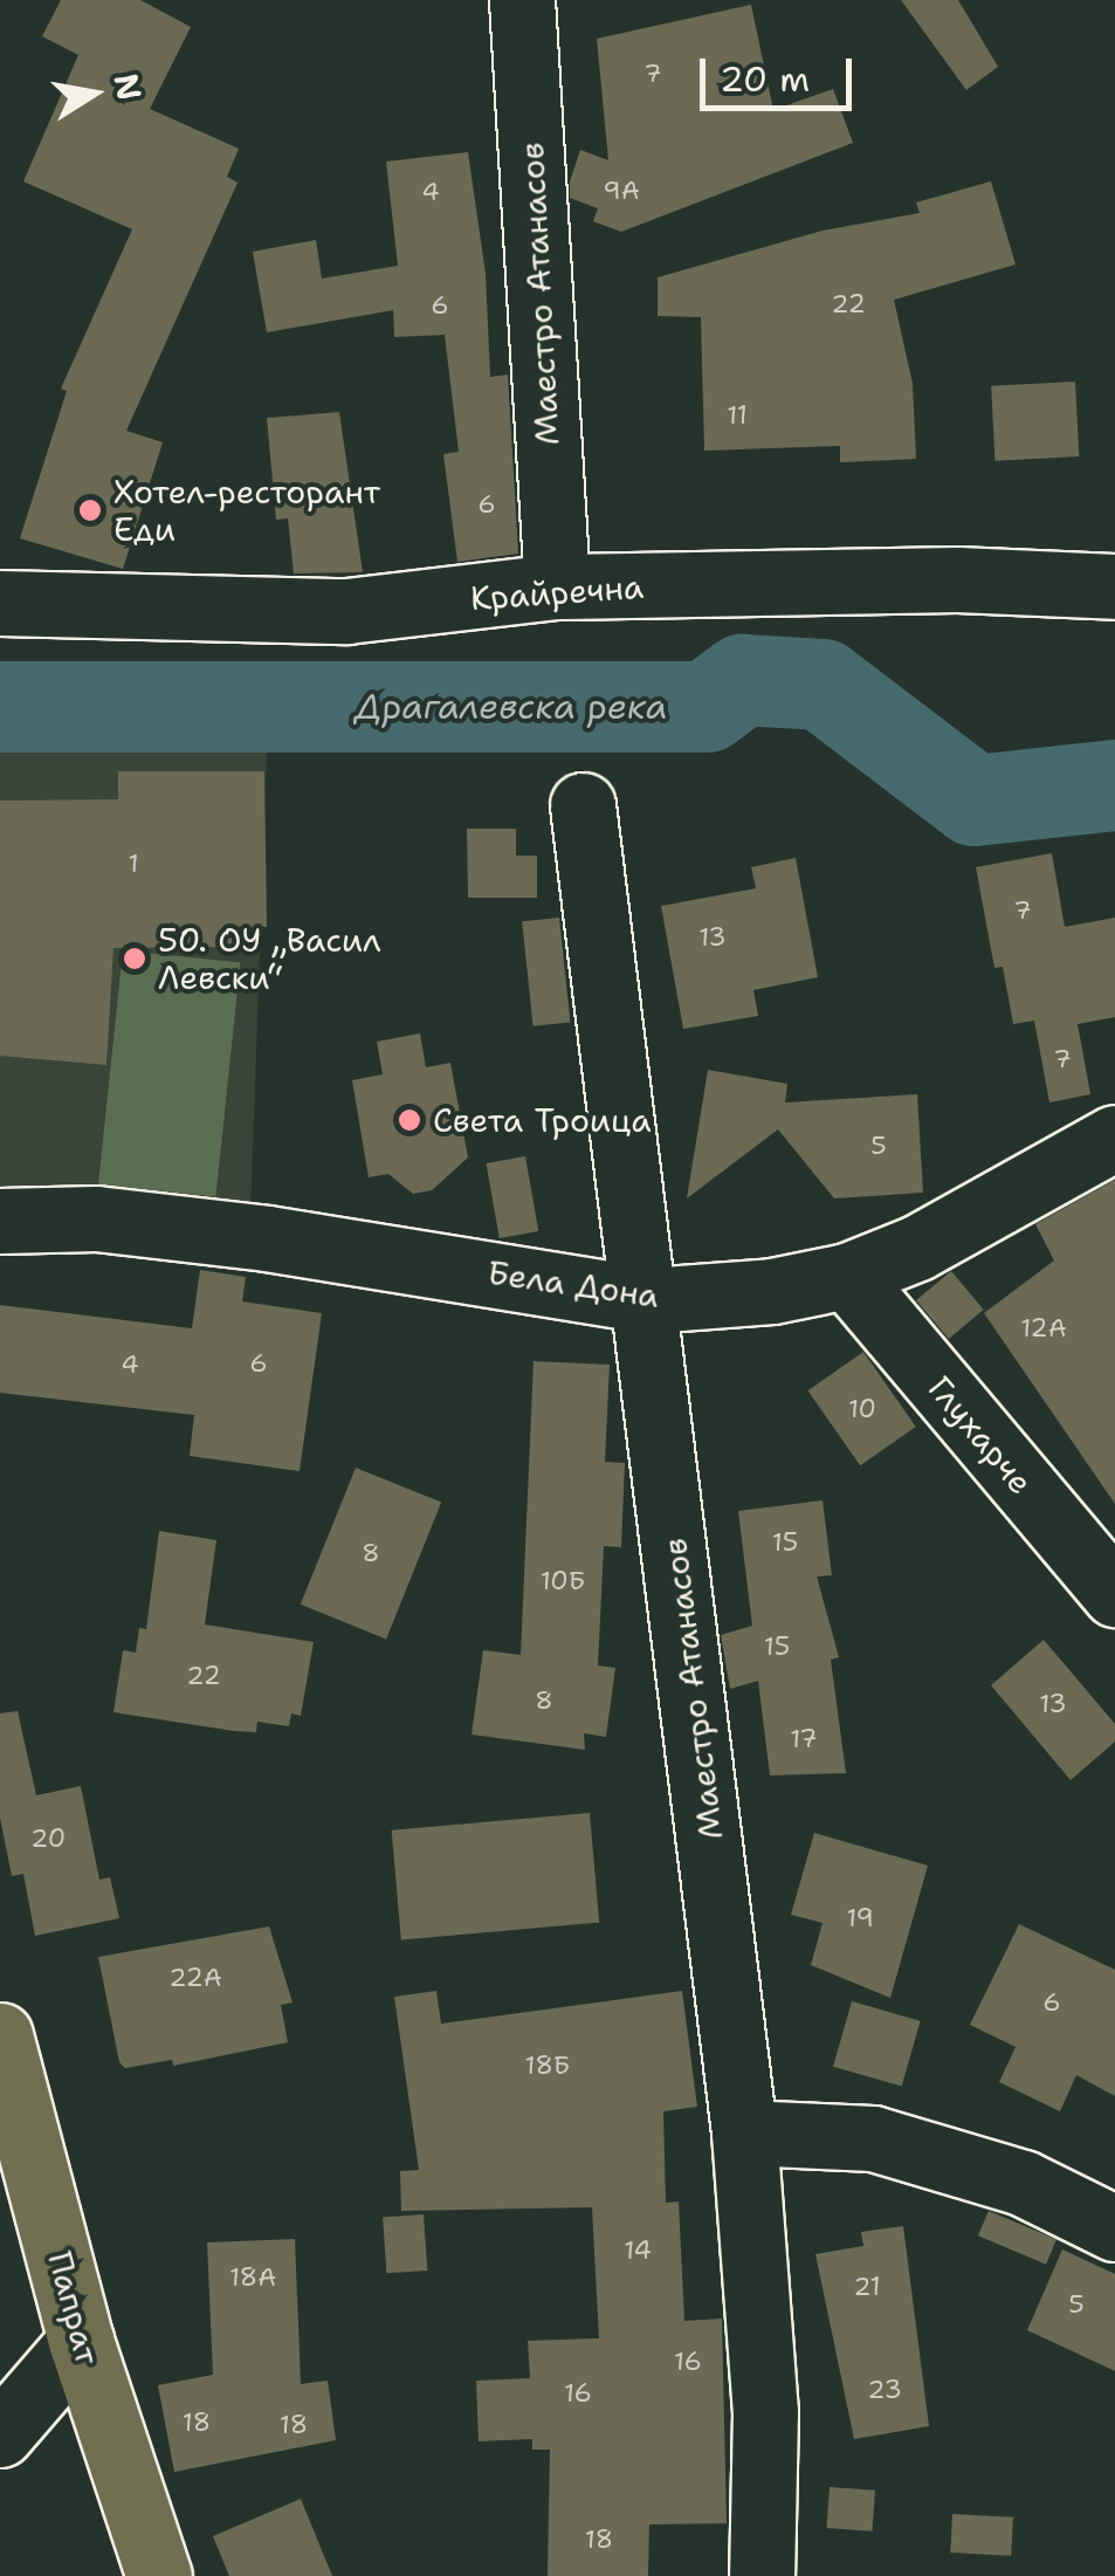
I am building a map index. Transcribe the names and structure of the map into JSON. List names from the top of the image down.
{
  "streets": {
    "main road": ["Папрат"],
    "street": [
      "Маестро Атанасов",
      "Крайречна",
      "Бела Дона",
      "Глухарче"
    ]
  },
  "crossings": [
    ["Маестро Атанасов", "Крайречна"],
    ["Маестро Атанасов", "Бела Дона"],
    ["Бела Дона", "Глухарче"]
  ],
  "water": ["Драгалевска река"],
  "places": ["Хотел-ресторант Еди", "50. ОУ „Васил Левски“", "Света Троица"],
  "house_numbers": [
    "7",
    "9А",
    "4",
    "22",
    "6",
    "11",
    "6",
    "1",
    "7",
    "13",
    "7",
    "5",
    "12А",
    "6",
    "4",
    "10",
    "15",
    "8",
    "10Б",
    "15",
    "22",
    "8",
    "13",
    "17",
    "20",
    "19",
    "22А",
    "6",
    "18Б",
    "14",
    "18А",
    "21",
    "5",
    "16",
    "23",
    "16",
    "18",
    "18",
    "18"
  ],
  "scale_bar": "20 m",
  "north": "right"
}
